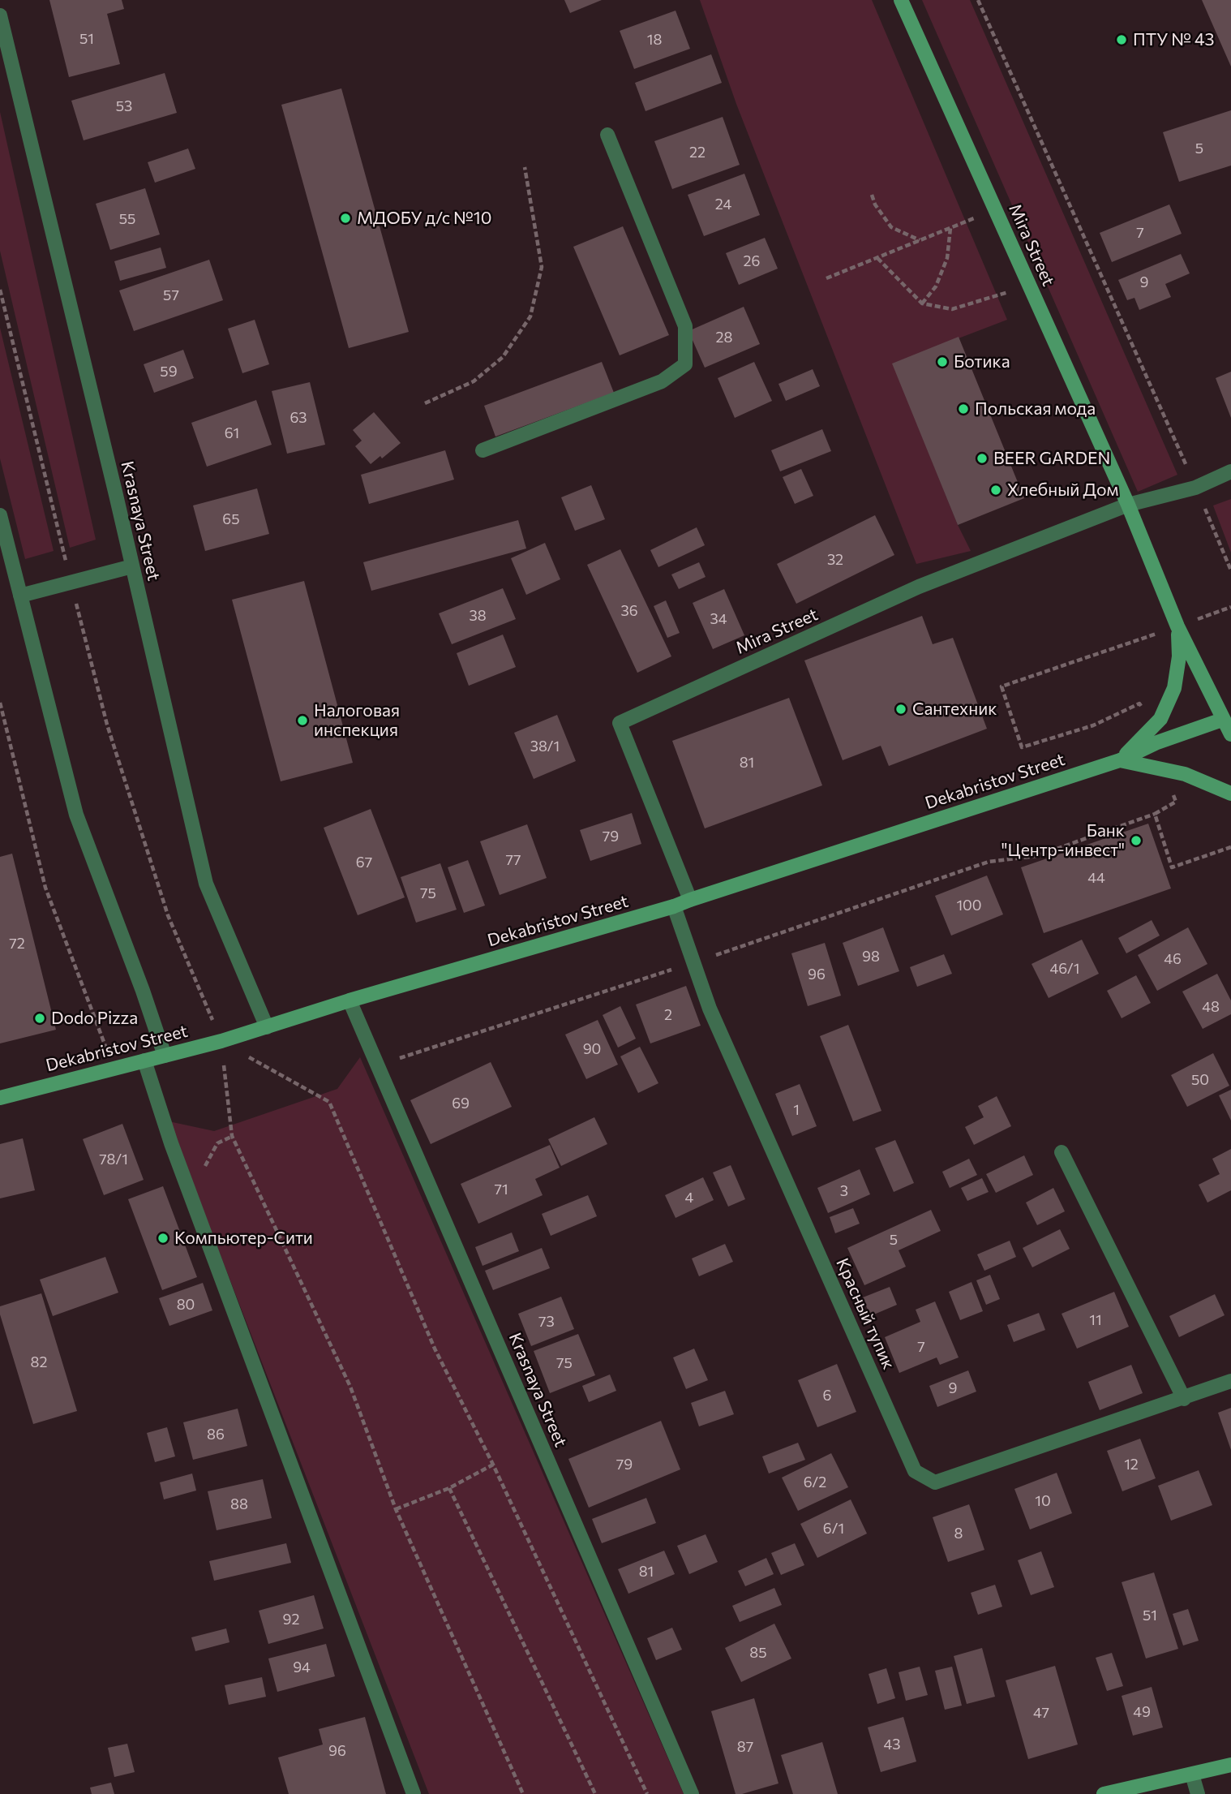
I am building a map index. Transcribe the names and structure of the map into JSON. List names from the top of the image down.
{
  "streets": {
    "street": [
      "Mira Street",
      "Krasnaya Street",
      "Dekabristov Street",
      "Красный тупик"
    ]
  },
  "crossings": [
    ["Mira Street", "Dekabristov Street"],
    ["Krasnaya Street", "Dekabristov Street"],
    ["Dekabristov Street", "Красный тупик"]
  ],
  "places": [
    "ПТУ № 43",
    "МДОБУ д/с №10",
    "Ботика",
    "Польская мода",
    "BEER GARDEN",
    "Хлебный Дом",
    "Сантехник",
    "Налоговая инспекция",
    "Банк \"Центр-инвест\"",
    "Dodo Pizza",
    "Компьютер-Сити"
  ],
  "house_numbers": [
    "51",
    "18",
    "53",
    "5",
    "22",
    "24",
    "55",
    "7",
    "26",
    "9",
    "57",
    "28",
    "59",
    "63",
    "61",
    "65",
    "32",
    "36",
    "38",
    "34",
    "38/1",
    "81",
    "79",
    "77",
    "67",
    "44",
    "75",
    "100",
    "72",
    "98",
    "46",
    "46/1",
    "96",
    "48",
    "2",
    "90",
    "50",
    "69",
    "1",
    "78/1",
    "71",
    "3",
    "4",
    "5",
    "80",
    "11",
    "73",
    "7",
    "82",
    "75",
    "9",
    "6",
    "86",
    "79",
    "12",
    "6/2",
    "10",
    "88",
    "6/1",
    "8",
    "81",
    "51",
    "92",
    "85",
    "94",
    "49",
    "47",
    "43",
    "87",
    "96"
  ]
}
